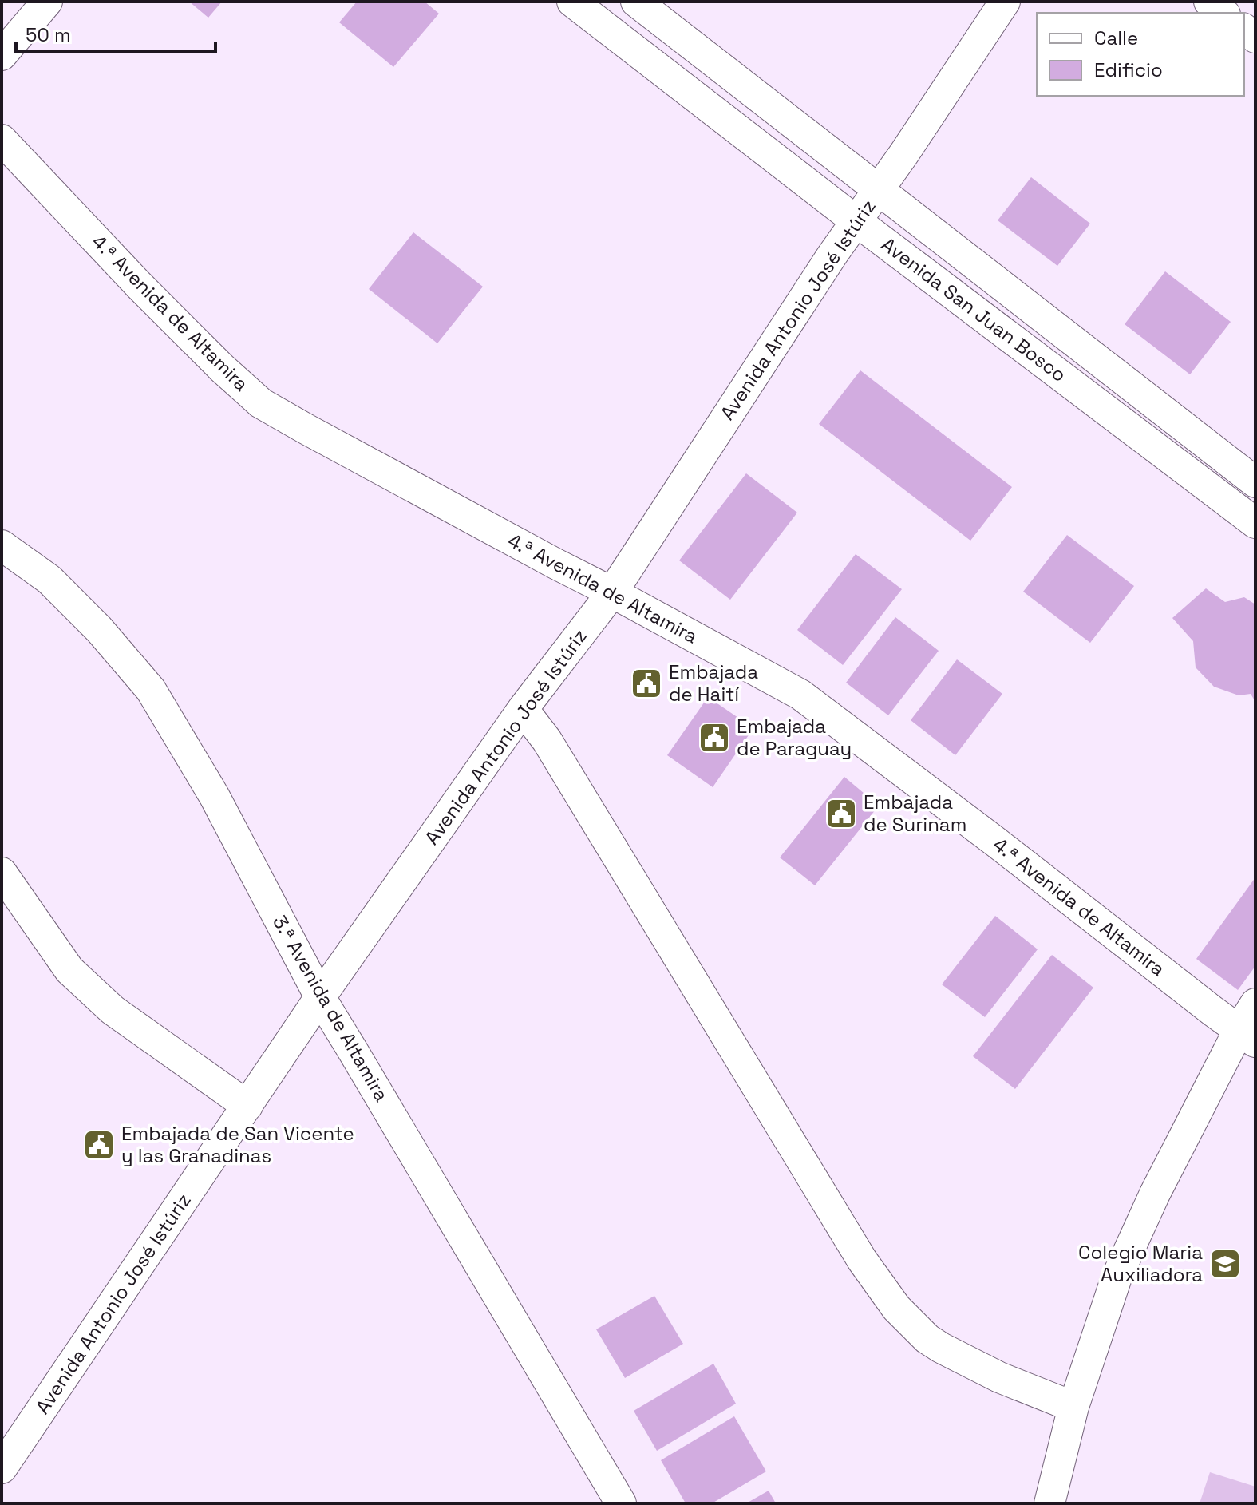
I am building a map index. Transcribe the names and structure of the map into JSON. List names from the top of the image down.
{
  "streets": {
    "street": [
      "Avenida Antonio José Istúriz",
      "Avenida San Juan Bosco",
      "4.ª Avenida de Altamira",
      "3.ª Avenida de Altamira"
    ]
  },
  "crossings": [
    ["Avenida Antonio José Istúriz", "Avenida San Juan Bosco"],
    ["Avenida Antonio José Istúriz", "4.ª Avenida de Altamira"],
    ["Avenida Antonio José Istúriz", "3.ª Avenida de Altamira"]
  ],
  "places": {
    "public building": [
      "Embajada de Haití",
      "Embajada de Paraguay",
      "Embajada de Surinam",
      "Embajada de San Vicente y las Granadinas"
    ],
    "school or university": ["Colegio Maria Auxiliadora"]
  },
  "legend": ["Calle", "Edificio"],
  "scale_bar": "50 m"
}
